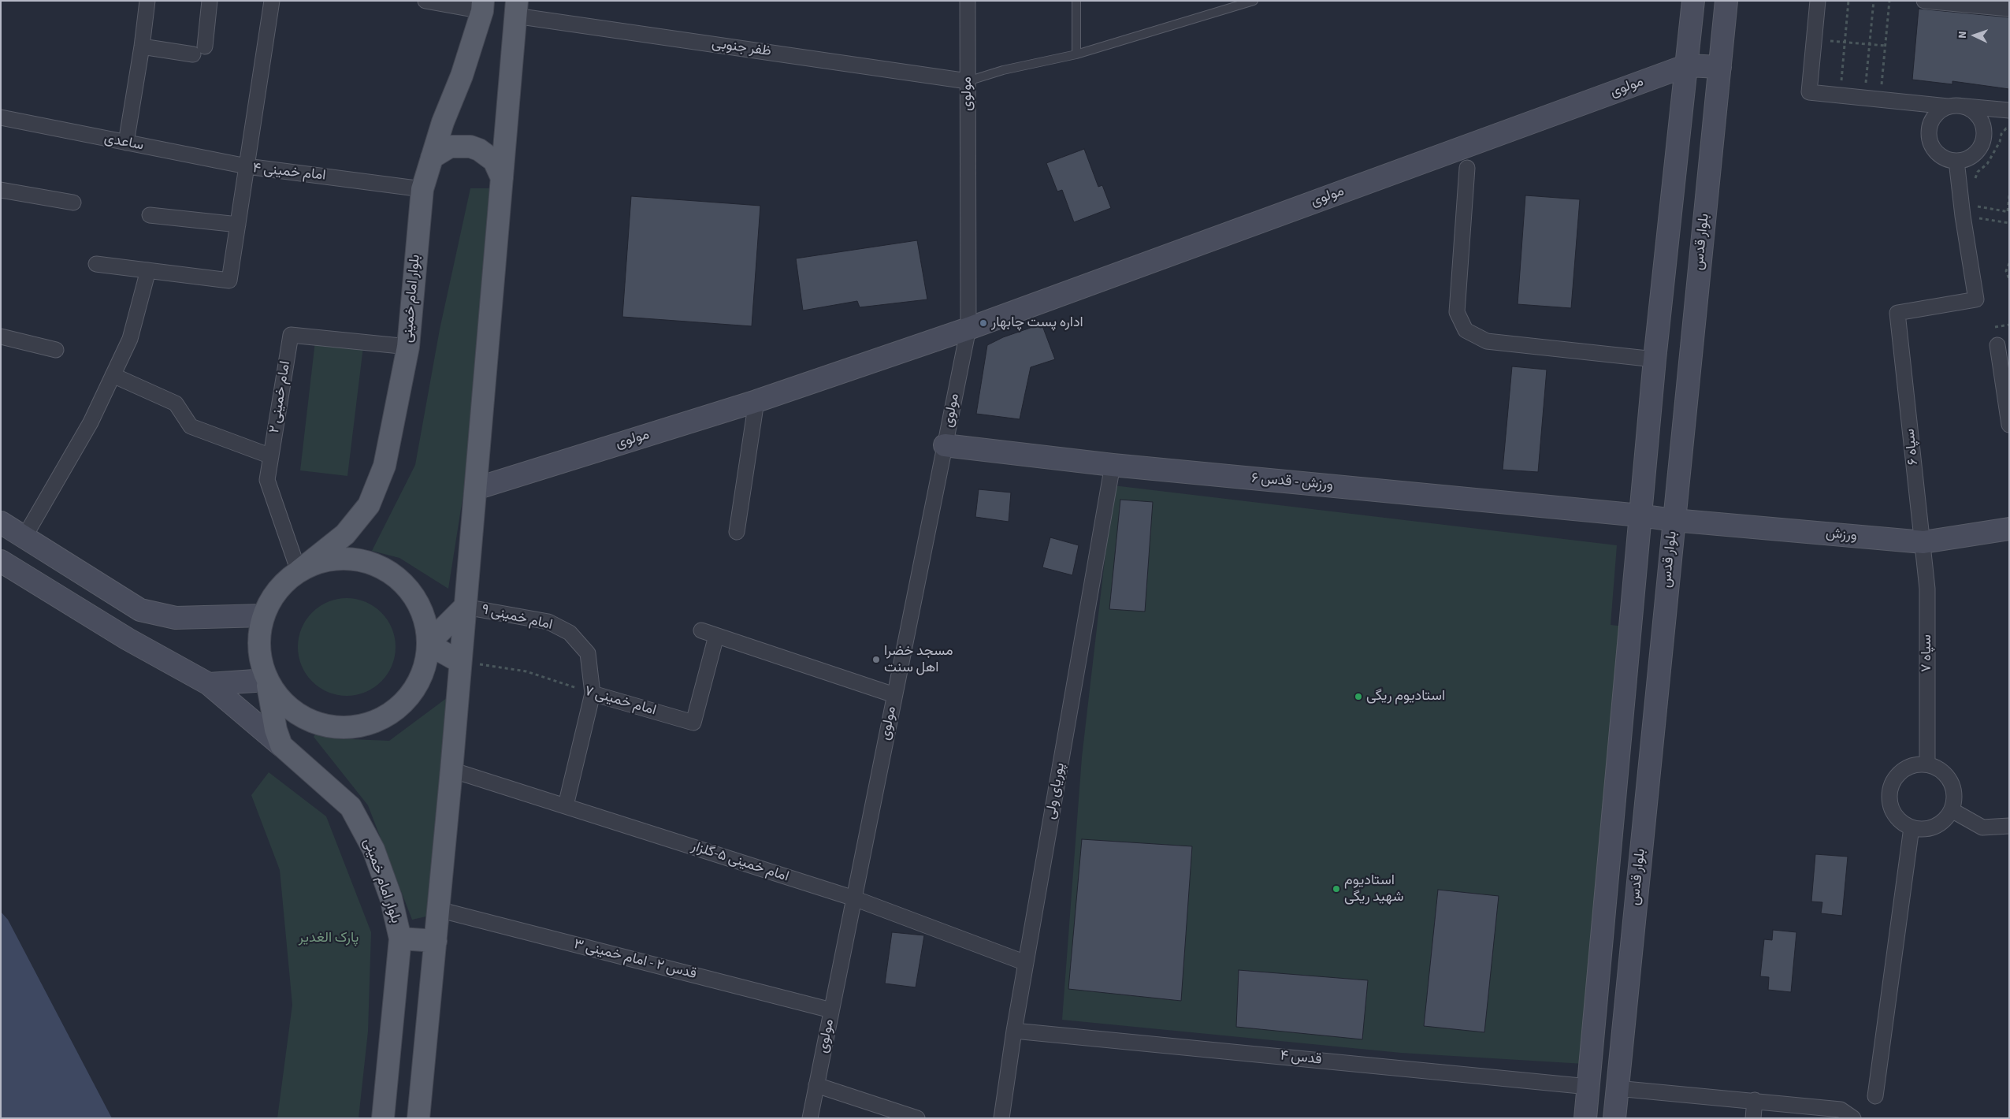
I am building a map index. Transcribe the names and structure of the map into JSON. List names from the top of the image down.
{
  "streets": {
    "main road": ["بلوار امام خمینی"],
    "street": [
      "ظفر جنوبی",
      "مولوی",
      "ساعدی",
      "امام خمینی ۴",
      "بلوار قدس",
      "امام خمینی ۲",
      "سپاه ۶",
      "ورزش - قدس ۶",
      "ورزش",
      "امام خمینی ۹",
      "سپاه ۷",
      "امام خمینی ۷",
      "پوریای ولی",
      "امام خمینی ۵-گلزار",
      "قدس ۲ - امام خمینی ۳",
      "قدس ۴"
    ]
  },
  "crossings": [
    ["ظفر جنوبی", "مولوی"],
    ["مولوی", "ورزش - قدس ۶"],
    ["مولوی", "امام خمینی ۵-گلزار"],
    ["مولوی", "قدس ۲ - امام خمینی ۳"],
    ["ساعدی", "امام خمینی ۴"],
    ["امام خمینی ۴", "بلوار امام خمینی"],
    ["بلوار قدس", "ورزش - قدس ۶"],
    ["بلوار قدس", "ورزش"],
    ["بلوار امام خمینی", "امام خمینی ۲"],
    ["سپاه ۶", "ورزش"],
    ["سپاه ۶", "سپاه ۷"],
    ["ورزش - قدس ۶", "ورزش"],
    ["ورزش - قدس ۶", "پوریای ولی"],
    ["ورزش", "سپاه ۷"],
    ["امام خمینی ۹", "امام خمینی ۷"],
    ["پوریای ولی", "امام خمینی ۵-گلزار"],
    ["پوریای ولی", "قدس ۴"]
  ],
  "parks": ["پارک الغدیر"],
  "places": [
    "اداره پست چابهار",
    "مسجد خضرا اهل سنت",
    "استادیوم ریگی",
    "استادیوم شهید ریگی"
  ],
  "north": "left"
}
